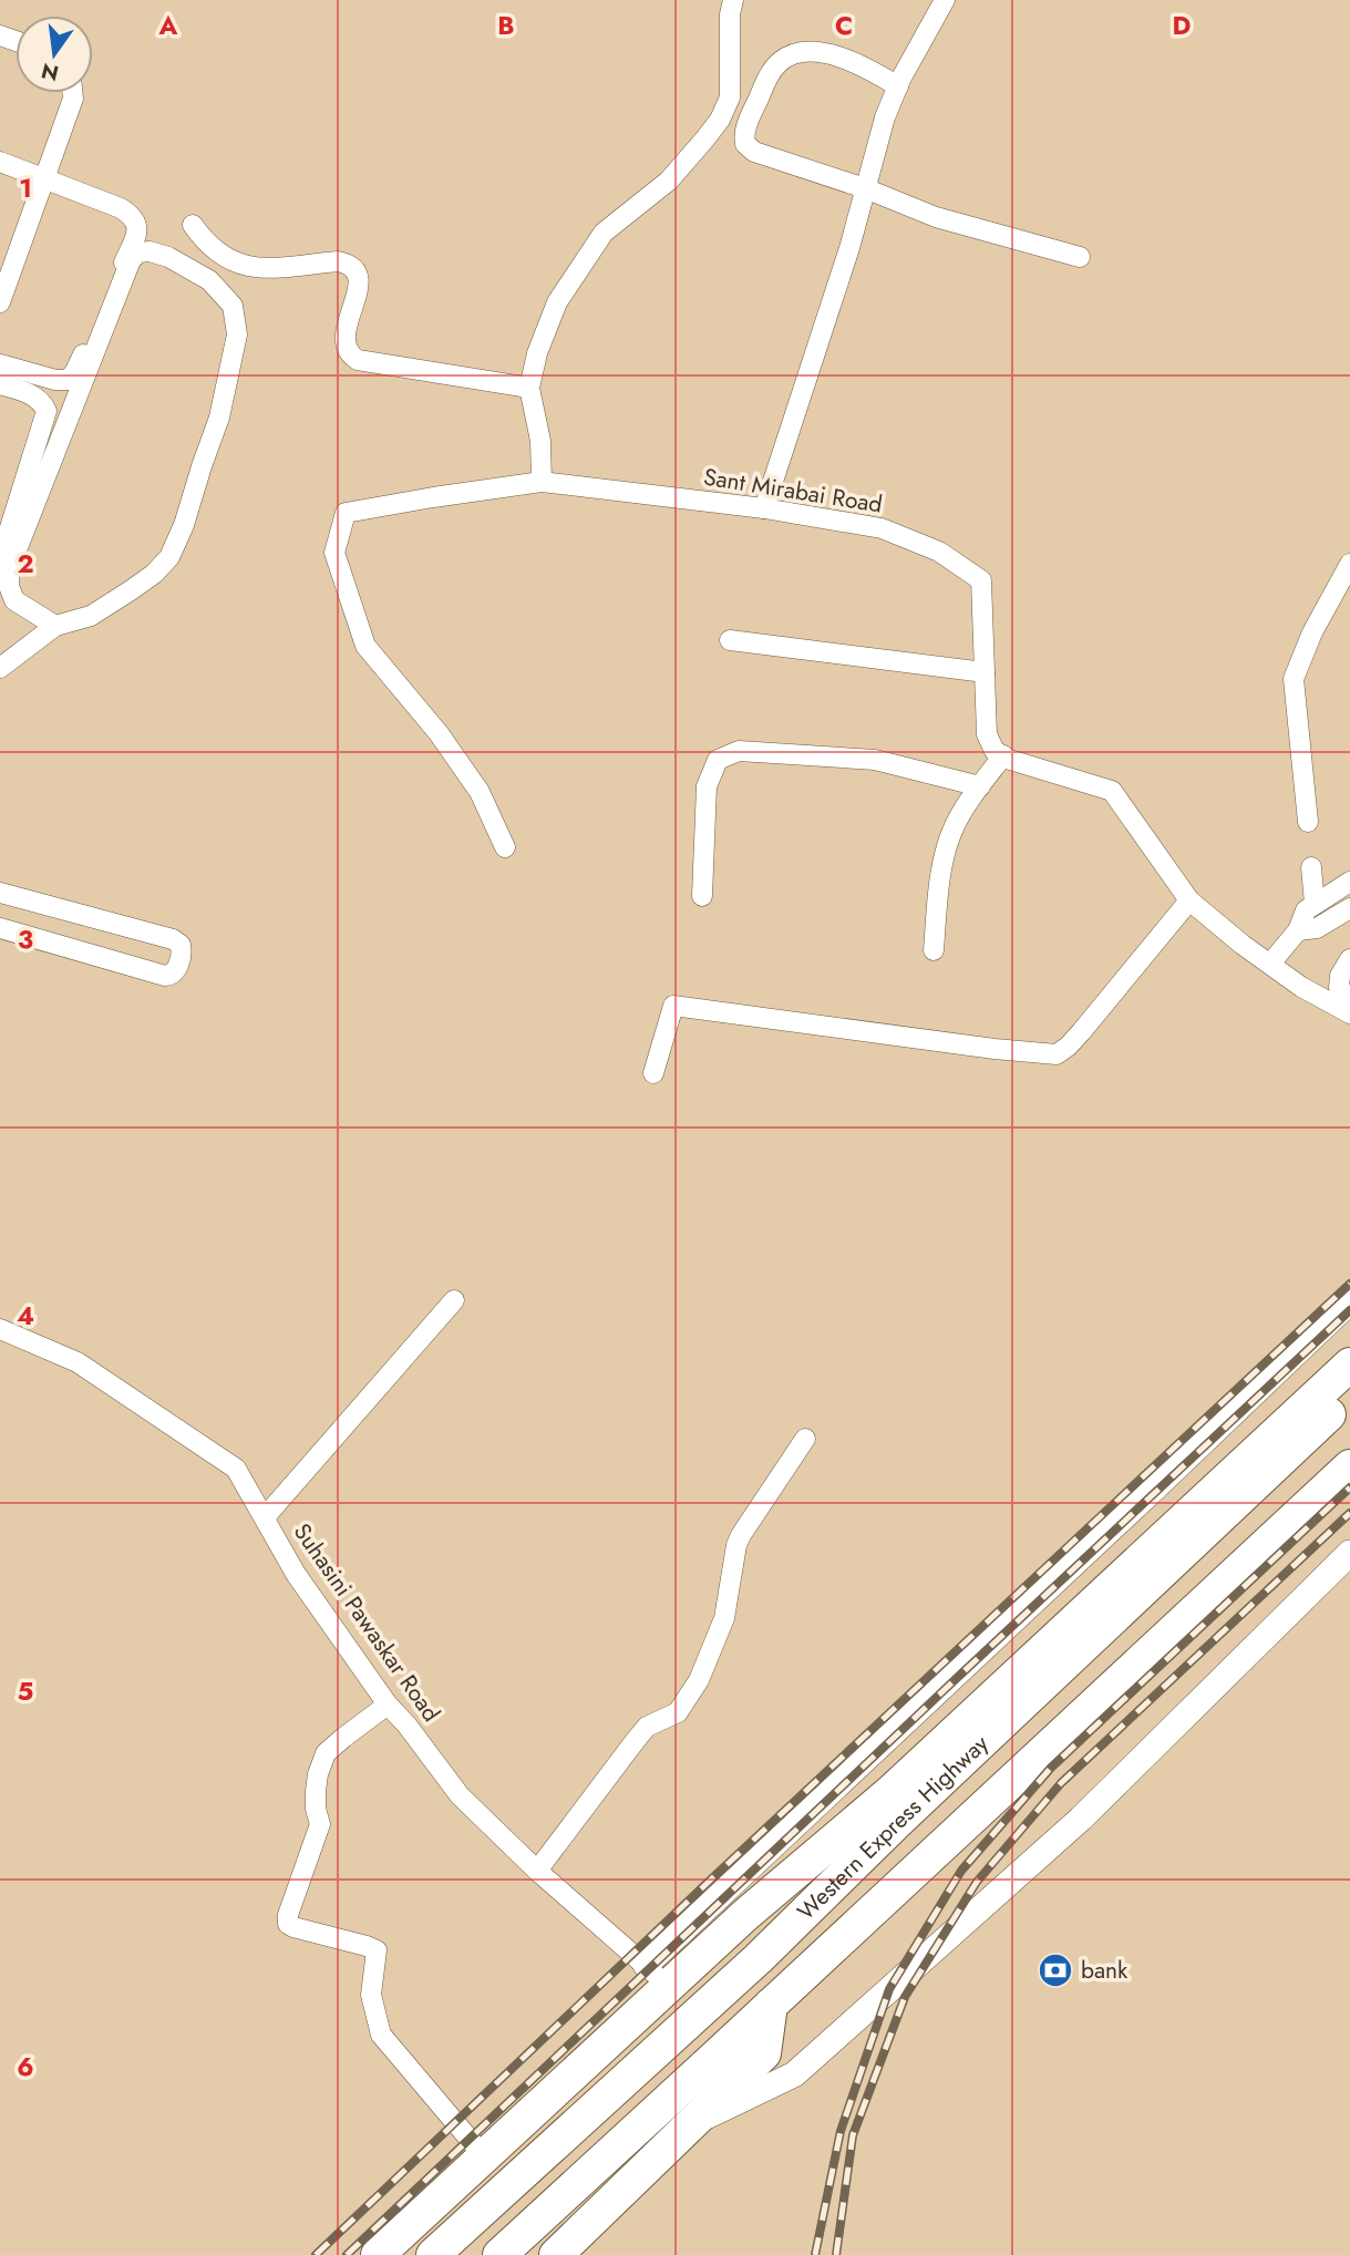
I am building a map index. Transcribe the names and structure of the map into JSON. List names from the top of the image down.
{
  "streets": {
    "highway": ["Western Express Highway"],
    "street": ["Sant Mirabai Road", "Suhasini Pawaskar Road"]
  },
  "places": {
    "bank": ["bank"]
  },
  "north": "bottom",
  "grid": {
    "columns": [
      "A",
      "B",
      "C",
      "D"
    ],
    "rows": [
      "1",
      "2",
      "3",
      "4",
      "5",
      "6"
    ]
  }
}
